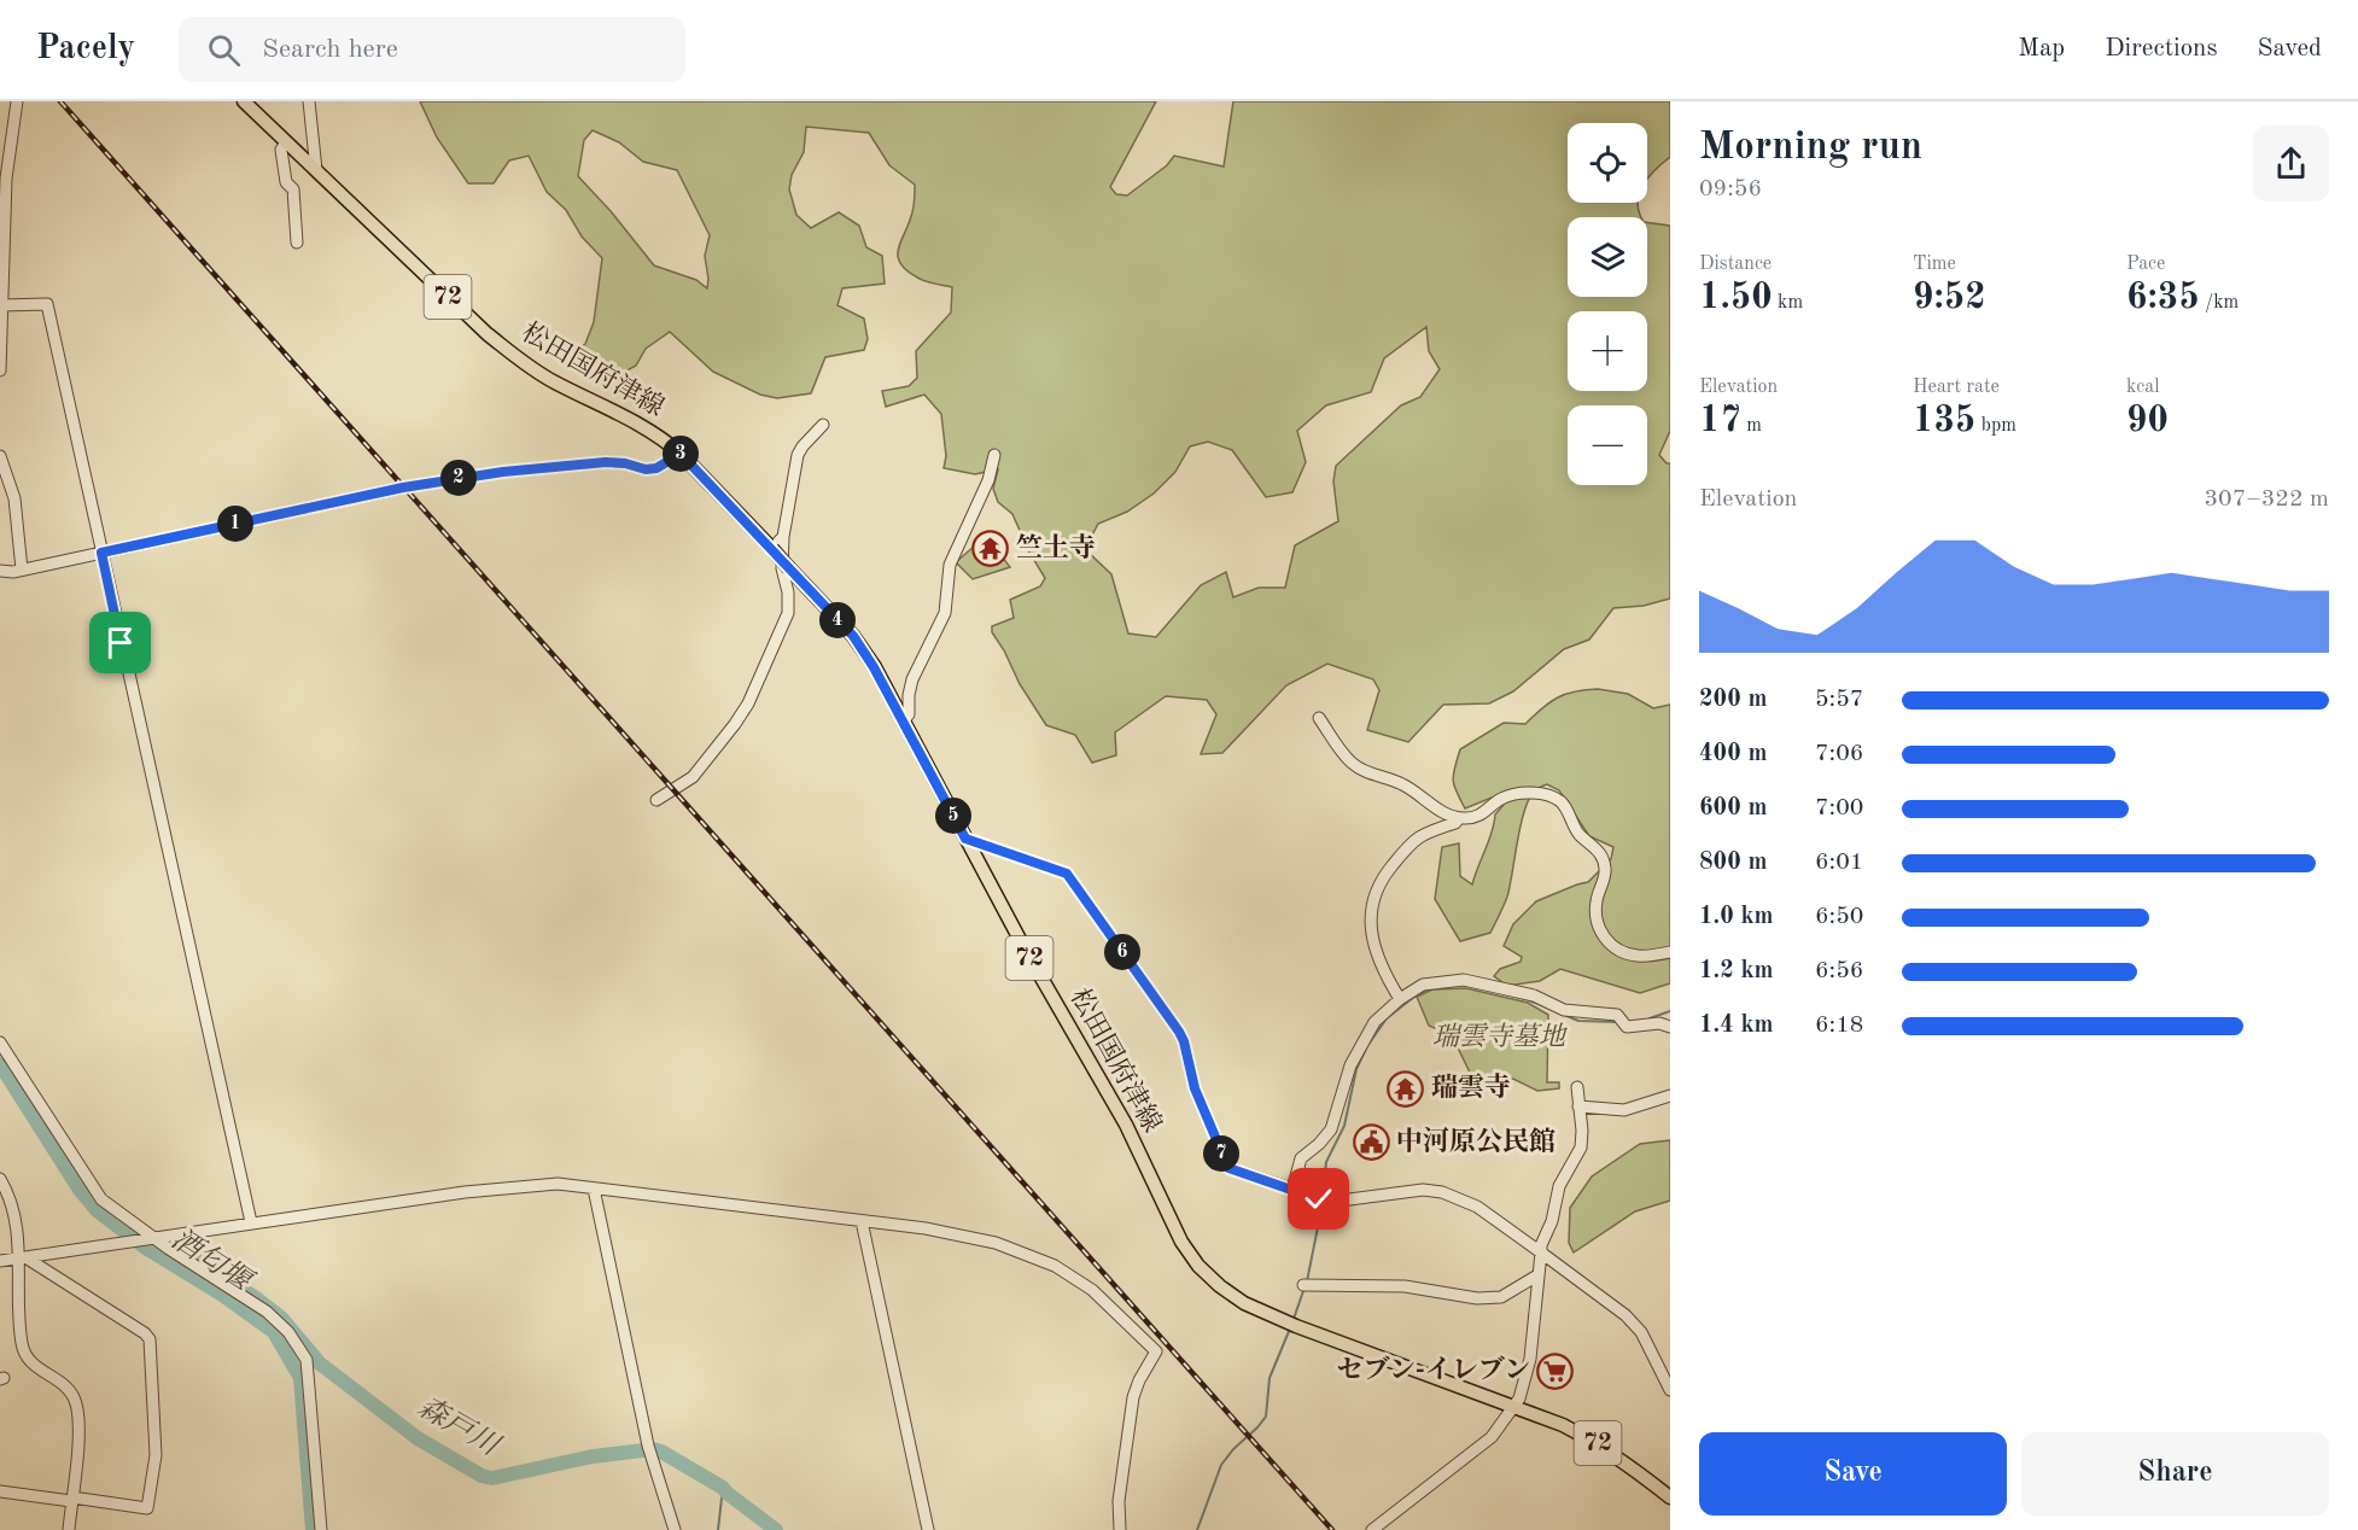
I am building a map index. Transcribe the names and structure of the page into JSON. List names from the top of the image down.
{
  "streets": {
    "main road": ["72", "松田国府津線"]
  },
  "water": ["酒匂堰", "森戸川"],
  "parks": ["瑞雲寺墓地"],
  "places": {
    "temple": ["竺土寺", "瑞雲寺"],
    "public building": ["中河原公民館"],
    "supermarket": ["セブン-イレブン"]
  },
  "page": {
    "header": "Pacely",
    "search": "Search here",
    "nav": ["Map", "Directions", "Saved"],
    "heading": ["Morning run", "09:56"],
    "map_buttons": ["+", "−"],
    "stats": [
      ["Distance", "1.50 km"],
      ["Time", "9:52"],
      ["Pace", "6:35 /km"],
      ["Elevation", "17 m"],
      ["Heart rate", "135 bpm"],
      ["kcal", "90"]
    ],
    "pins": [
      "3",
      "2",
      "1",
      "4",
      "5",
      "6",
      "7"
    ],
    "chart": ["Elevation", "307–322 m"],
    "list": [
      {
        "name": "200 m",
        "note": "5:57"
      },
      {
        "name": "400 m",
        "note": "7:06"
      },
      {
        "name": "600 m",
        "note": "7:00"
      },
      {
        "name": "800 m",
        "note": "6:01"
      },
      {
        "name": "1.0 km",
        "note": "6:50"
      },
      {
        "name": "1.2 km",
        "note": "6:56"
      },
      {
        "name": "1.4 km",
        "note": "6:18"
      }
    ],
    "buttons": ["Save", "Share"]
  }
}
